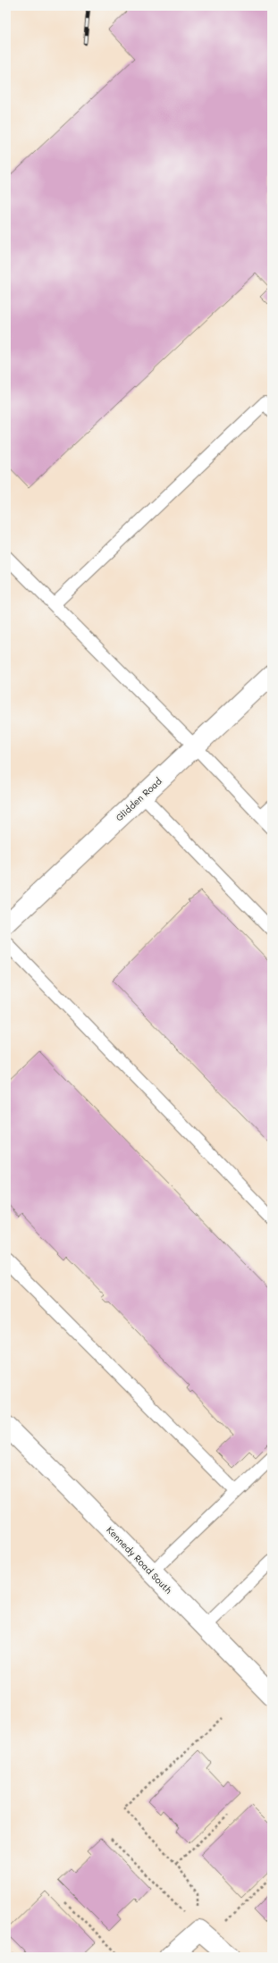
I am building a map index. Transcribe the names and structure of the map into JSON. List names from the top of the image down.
{
  "streets": {
    "street": ["Glidden Road", "Kennedy Road South"]
  }
}
